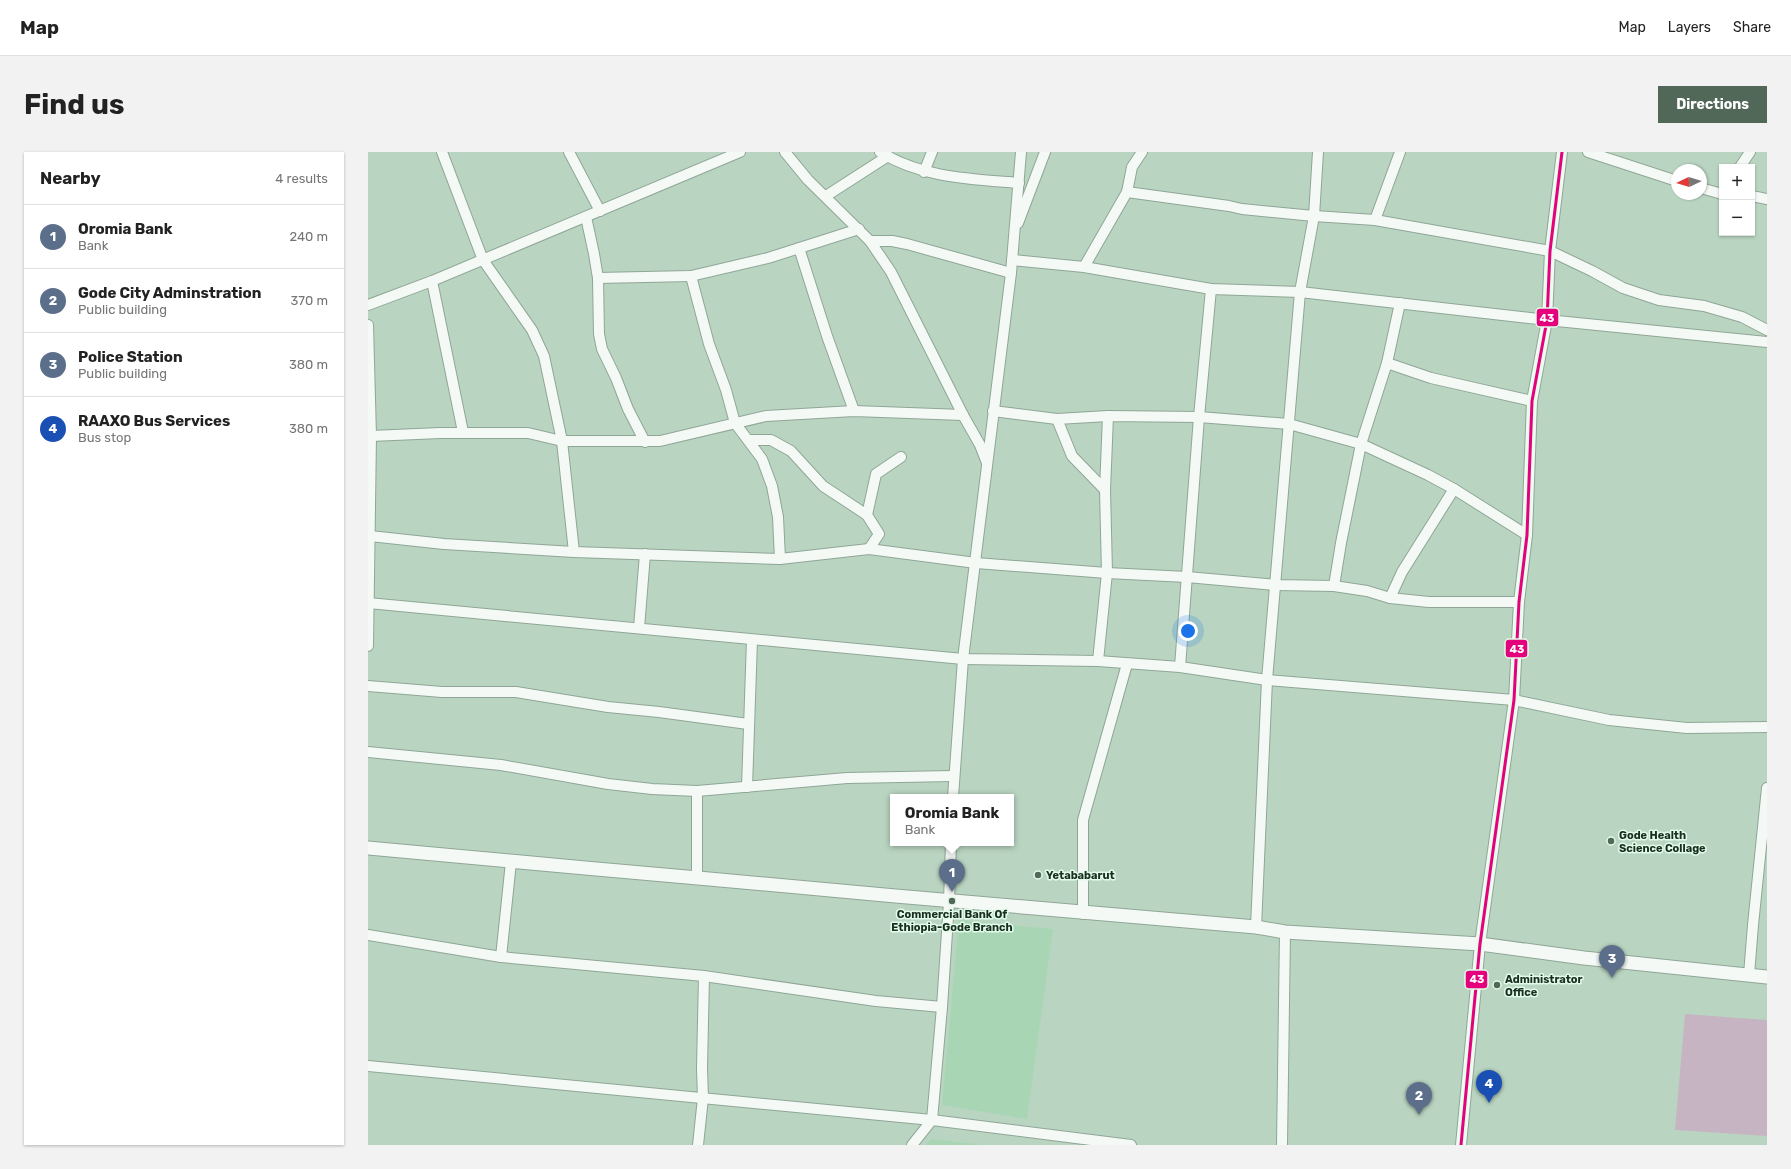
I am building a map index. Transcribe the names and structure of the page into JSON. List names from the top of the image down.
{
  "places": [
    "Gode Health Science Collage",
    "Yetababarut",
    "Commercial Bank Of Ethiopia-Gode Branch",
    "Administrator Office"
  ],
  "lines": ["transit line 43"],
  "north": "left",
  "page": {
    "header": "Map",
    "nav": ["Map", "Layers", "Share"],
    "buttons": "Directions",
    "title": "Find us",
    "heading": ["Nearby", "4 results"],
    "map_buttons": ["+", "−"],
    "list": [
      {
        "mark": "1",
        "name": "Oromia Bank",
        "note": "Bank",
        "value": "240 m"
      },
      {
        "mark": "2",
        "name": "Gode City Adminstration",
        "note": "Public building",
        "value": "370 m"
      },
      {
        "mark": "3",
        "name": "Police Station",
        "note": "Public building",
        "value": "380 m"
      },
      {
        "mark": "4",
        "name": "RAAXO Bus Services",
        "note": "Bus stop",
        "value": "380 m"
      }
    ],
    "popup": ["Oromia Bank", "Bank"],
    "pins": [
      "1",
      "3",
      "4",
      "2"
    ]
  }
}
